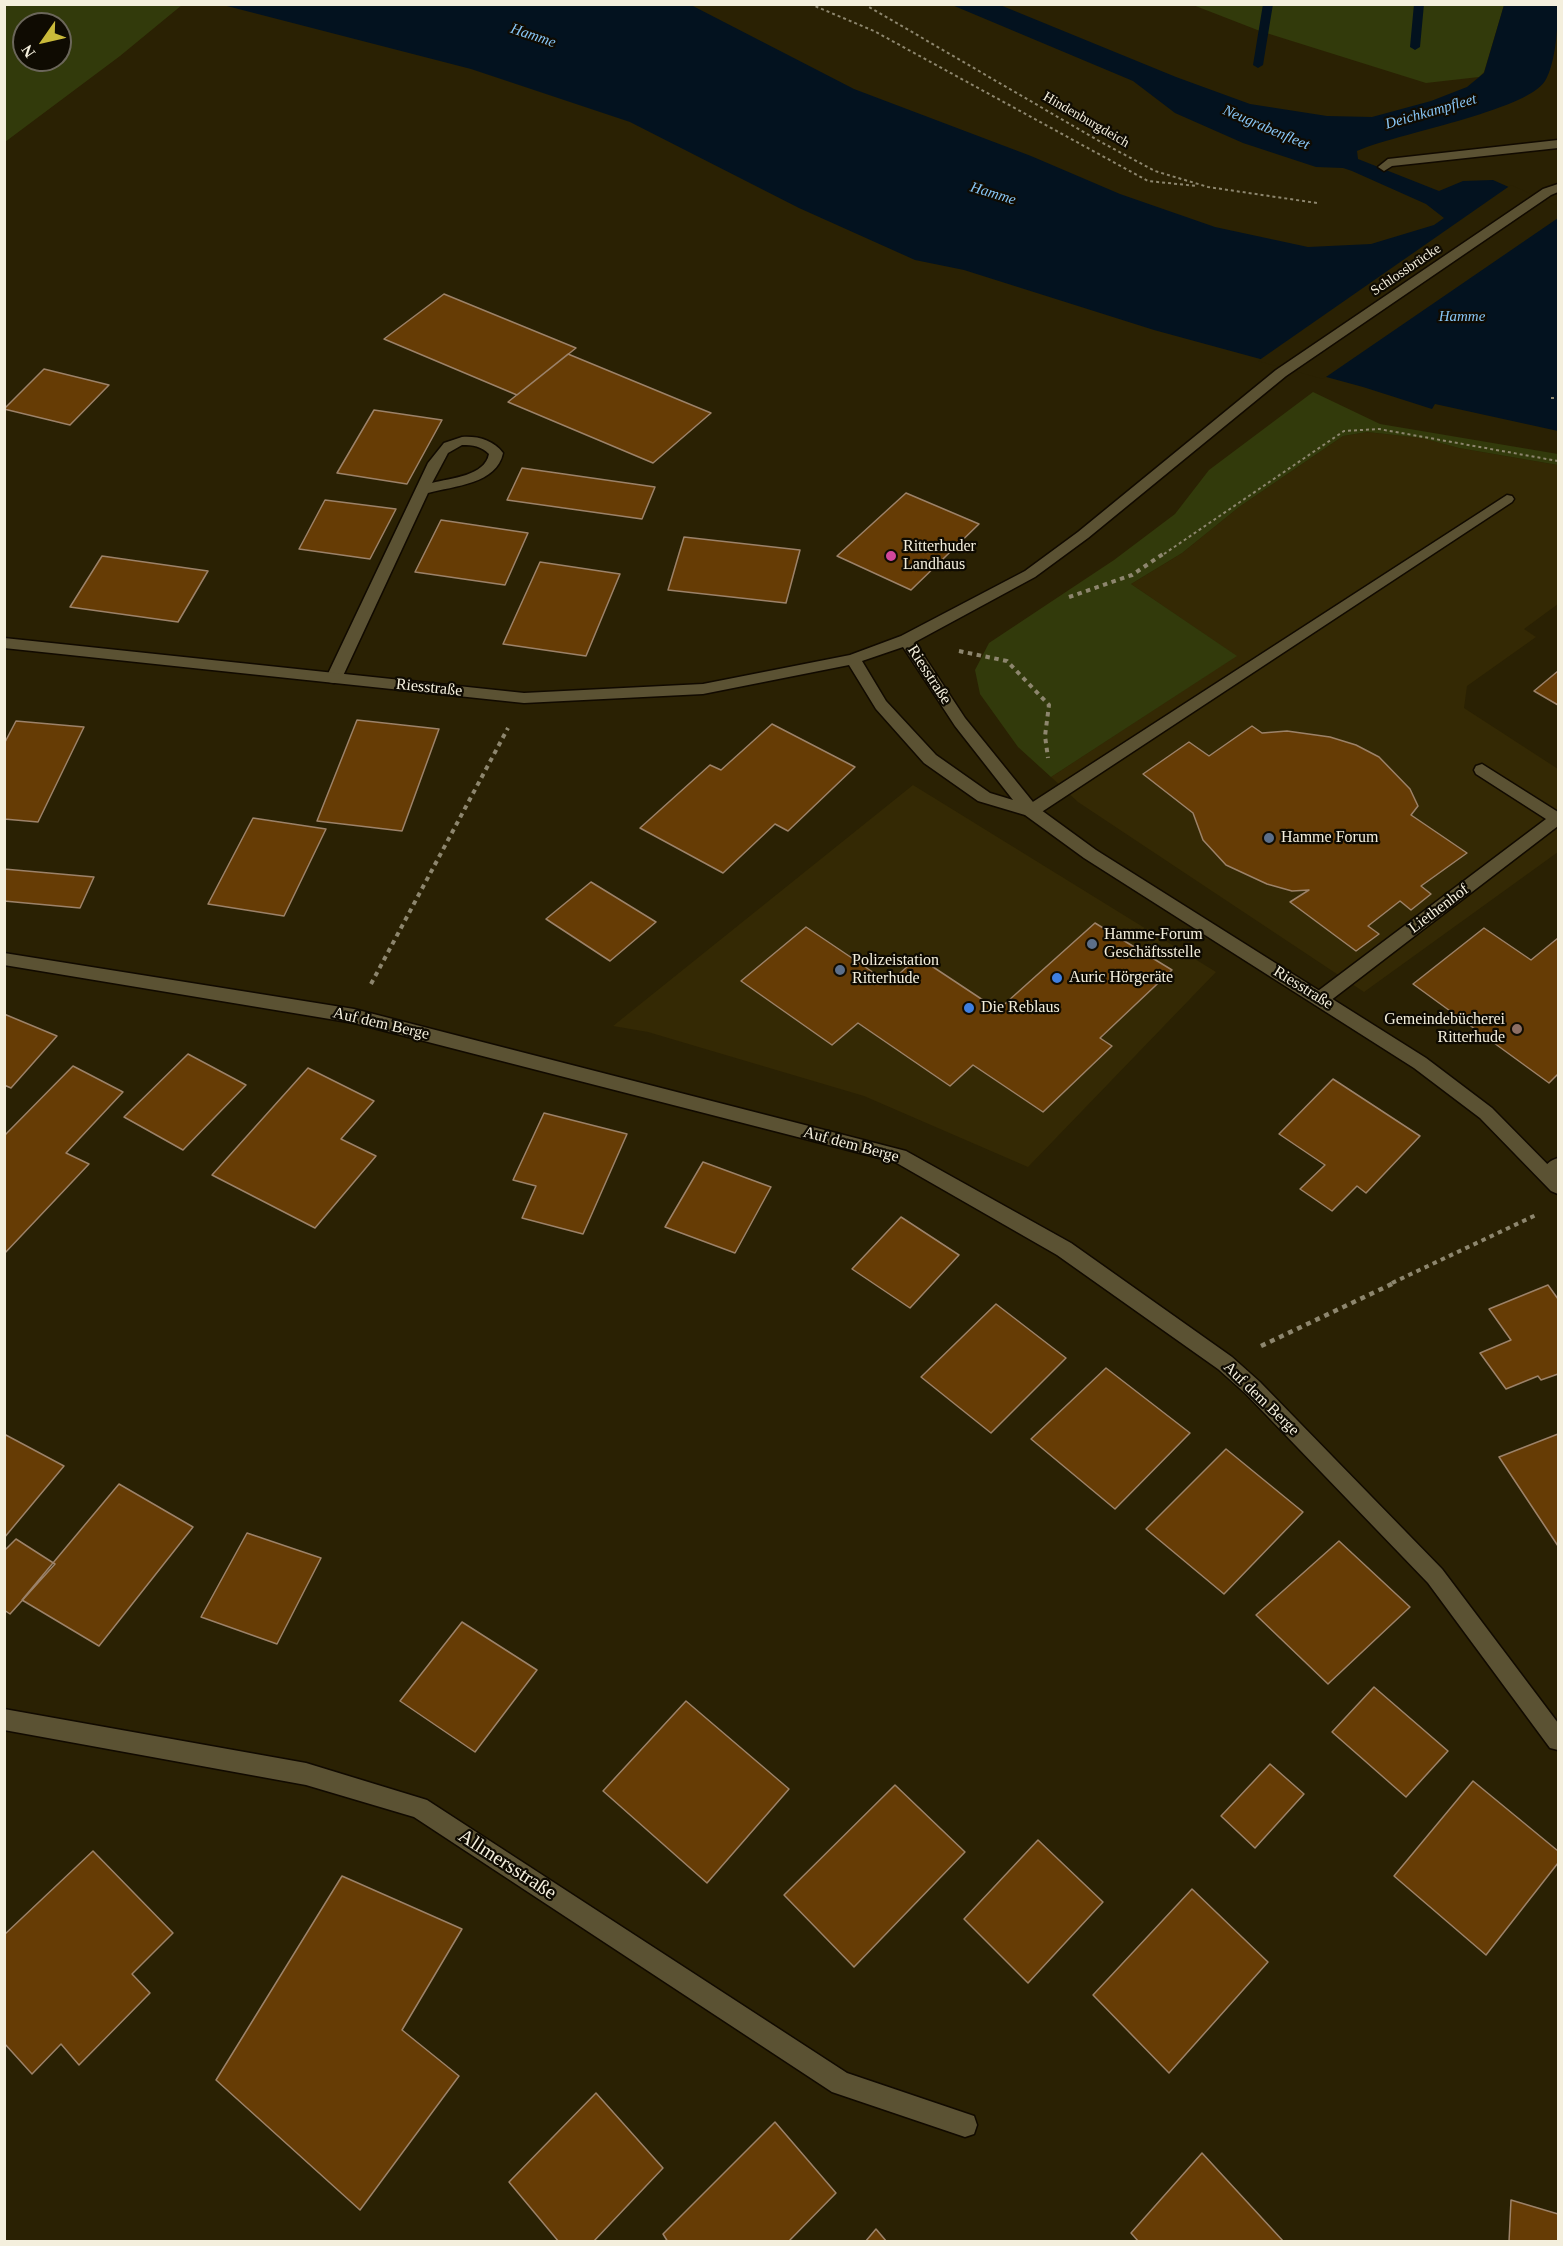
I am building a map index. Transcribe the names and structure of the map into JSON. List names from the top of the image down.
{
  "streets": {
    "street": [
      "Schlossbrücke",
      "Riesstraße",
      "Liethenhof",
      "Auf dem Berge",
      "Allmersstraße"
    ],
    "path": ["Hindenburgdeich"]
  },
  "crossings": [
    ["Schlossbrücke", "Riesstraße"],
    ["Riesstraße", "Liethenhof"]
  ],
  "water": ["Hamme", "Deichkampfleet", "Neugrabenfleet"],
  "places": [
    "Ritterhuder Landhaus",
    "Hamme Forum",
    "Hamme-Forum Geschäftsstelle",
    "Polizeistation Ritterhude",
    "Auric Hörgeräte",
    "Die Reblaus",
    "Gemeindebücherei Ritterhude"
  ],
  "north": "bottom left"
}
